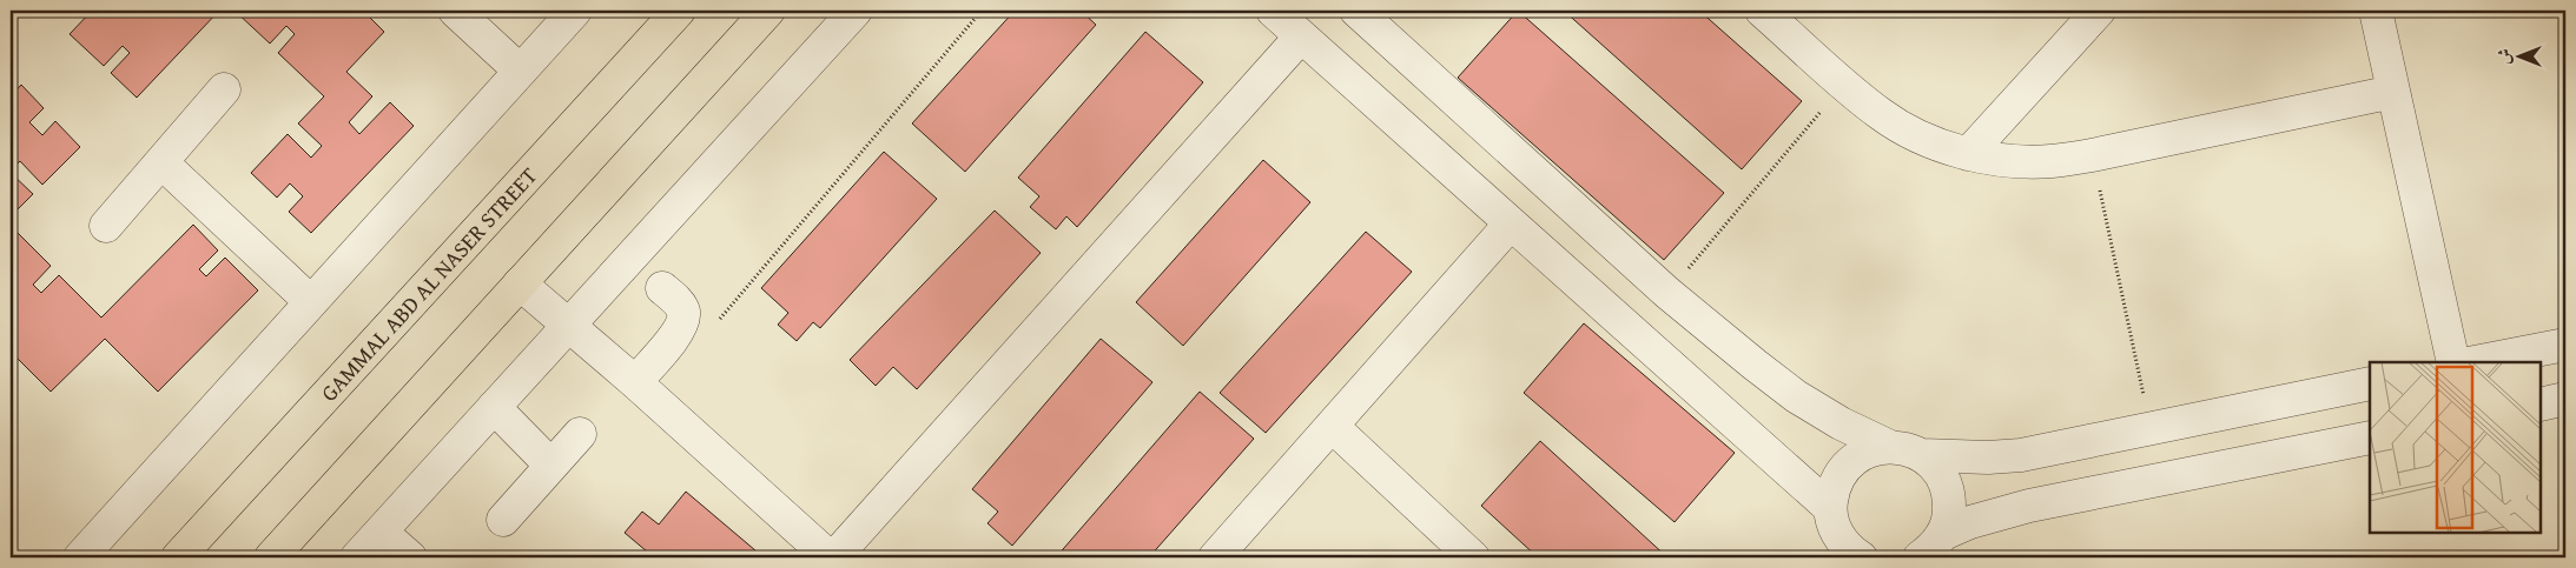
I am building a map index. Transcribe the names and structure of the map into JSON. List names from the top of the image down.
{
  "streets": {
    "main road": ["GAMMAL ABD AL NASER STREET"]
  },
  "north": "left"
}
